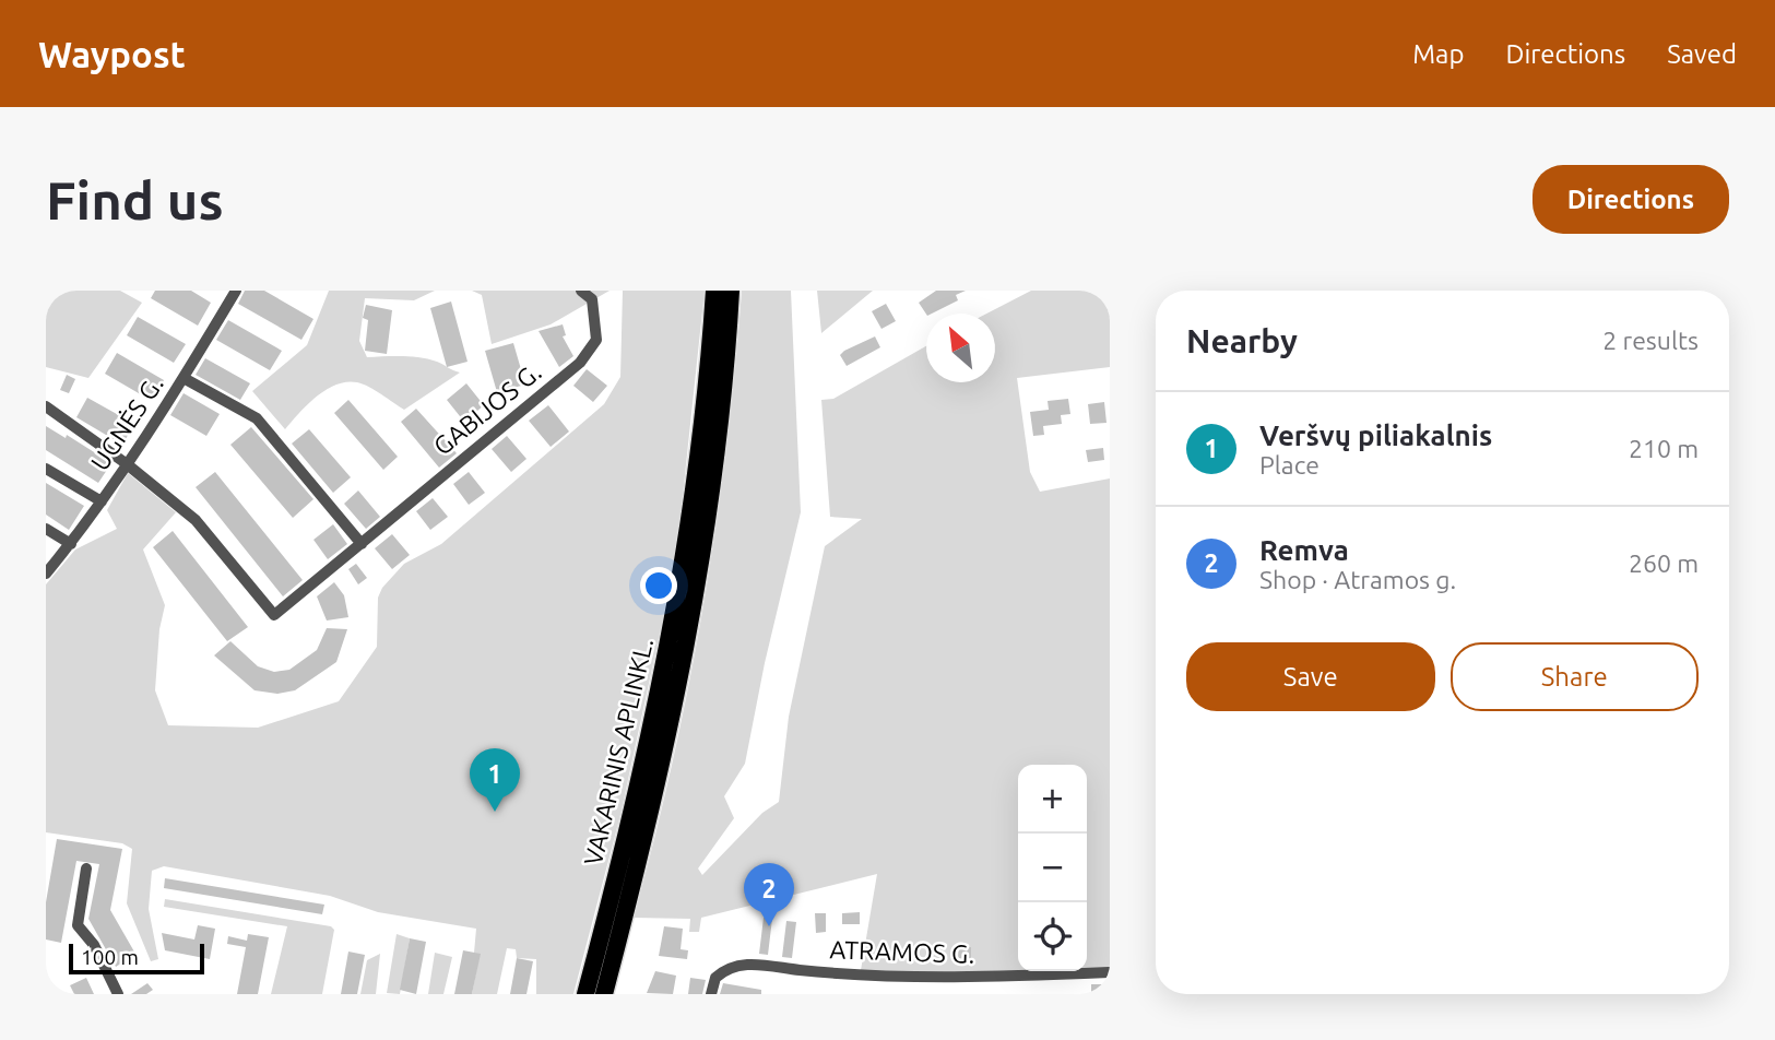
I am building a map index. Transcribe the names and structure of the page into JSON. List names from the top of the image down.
{
  "streets": {
    "highway": ["VAKARINIS APLINKL."],
    "street": ["GABIJOS G.", "UGNĖS G.", "ATRAMOS G."]
  },
  "crossings": [
    ["GABIJOS G.", "UGNĖS G."]
  ],
  "scale_bar": "100 m",
  "north": "top left",
  "page": {
    "header": "Waypost",
    "nav": ["Map", "Directions", "Saved"],
    "buttons": [
      "Directions",
      ["Save", "Share"]
    ],
    "title": "Find us",
    "heading": ["Nearby", "2 results"],
    "list": [
      {
        "mark": "1",
        "name": "Veršvų piliakalnis",
        "note": "Place",
        "value": "210 m"
      },
      {
        "mark": "2",
        "name": "Remva",
        "note": "Shop · Atramos g.",
        "value": "260 m"
      }
    ],
    "pins": ["1", "2"],
    "map_buttons": ["+", "−"],
    "scale": "100 m"
  }
}
